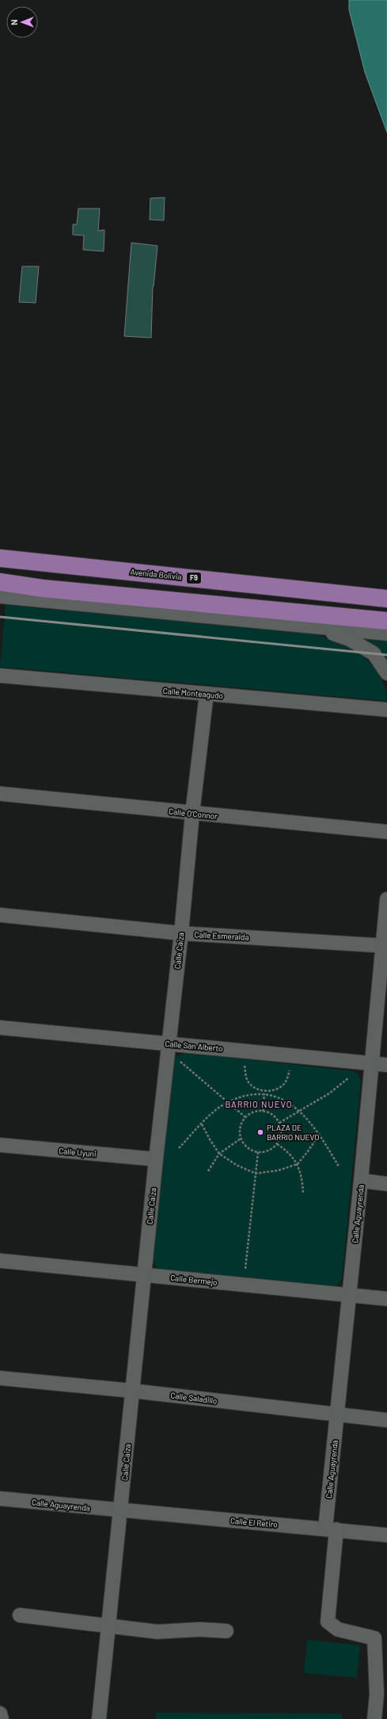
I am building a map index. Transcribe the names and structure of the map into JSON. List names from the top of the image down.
{
  "streets": {
    "highway": ["Avenida Bolivia", "F9"],
    "street": [
      "Calle Monteagudo",
      "Calle O'Connor",
      "Calle Esmeralda",
      "Calle Caiza",
      "Calle San Alberto",
      "Calle Uyuni",
      "Calle Aguayrenda",
      "Calle Bermejo",
      "Calle Saladillo",
      "Calle El Retiro"
    ]
  },
  "crossings": [
    ["Calle Monteagudo", "Calle Caiza"],
    ["Calle O'Connor", "Calle Caiza"],
    ["Calle Esmeralda", "Calle Caiza"],
    ["Calle Esmeralda", "Calle Aguayrenda"],
    ["Calle Caiza", "Calle San Alberto"],
    ["Calle Caiza", "Calle Uyuni"],
    ["Calle Caiza", "Calle Aguayrenda"],
    ["Calle Caiza", "Calle Bermejo"],
    ["Calle Caiza", "Calle Saladillo"],
    ["Calle Caiza", "Calle El Retiro"],
    ["Calle San Alberto", "Calle Aguayrenda"],
    ["Calle Aguayrenda", "Calle Bermejo"],
    ["Calle Aguayrenda", "Calle Saladillo"],
    ["Calle Aguayrenda", "Calle El Retiro"]
  ],
  "districts": ["BARRIO NUEVO"],
  "places": ["PLAZA DE BARRIO NUEVO"],
  "north": "left"
}
